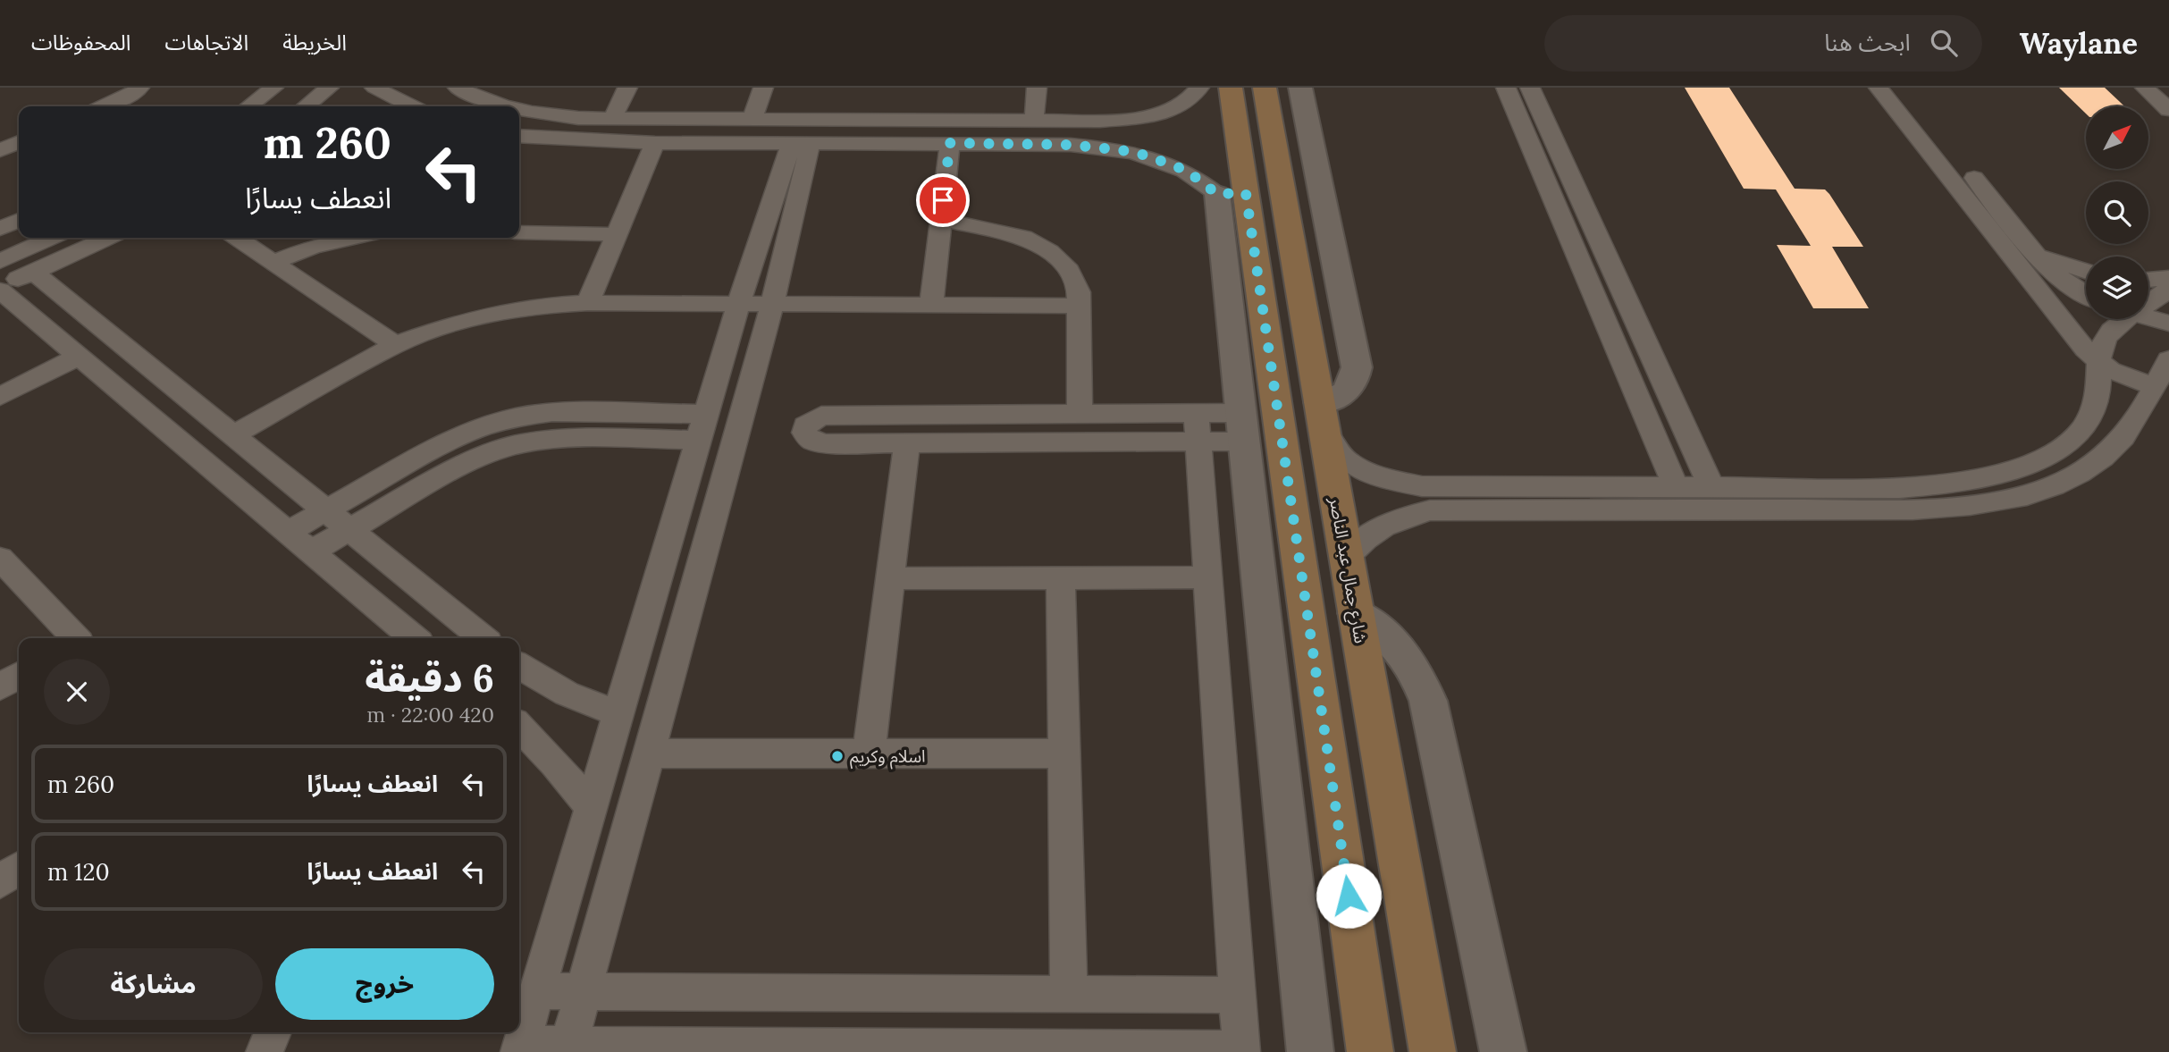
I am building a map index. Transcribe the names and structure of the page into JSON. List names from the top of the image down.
{
  "streets": {
    "main road": ["شارع جمال عبد الناصر"]
  },
  "places": ["اسلام وكريم"],
  "north": "top right",
  "page": {
    "header": "Waylane",
    "search": "ابحث هنا",
    "nav": ["الخريطة", "الاتجاهات", "المحفوظات"],
    "turn": ["260 m", "انعطف يسارًا"],
    "heading": ["6 دقيقة", "420 m · 22:00"],
    "list": [
      {
        "name": "انعطف يسارًا",
        "value": "260 m"
      },
      {
        "name": "انعطف يسارًا",
        "value": "120 m"
      }
    ],
    "buttons": ["خروج", "مشاركة"]
  }
}
